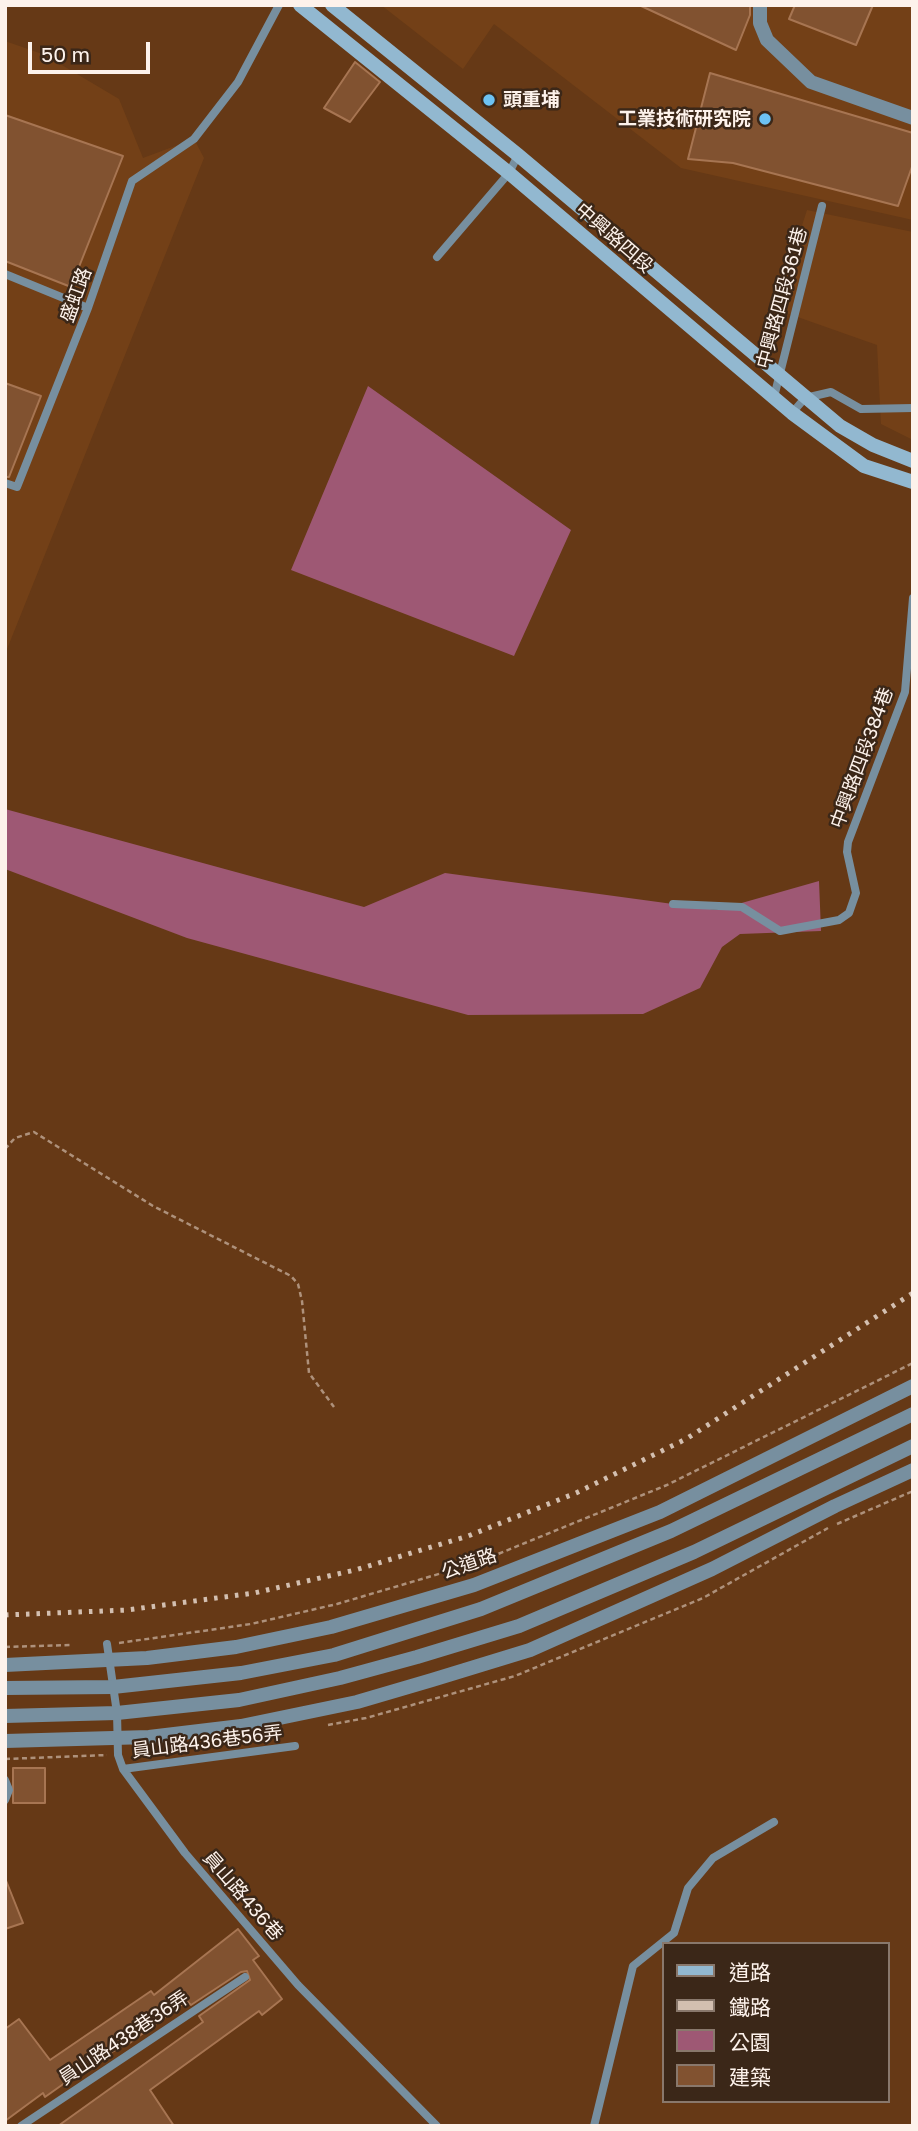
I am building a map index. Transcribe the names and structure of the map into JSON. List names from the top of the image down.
{
  "streets": {
    "main road": ["中興路四段"],
    "street": ["公道路"],
    "lane": [
      "盛虹路",
      "中興路四段361巷",
      "中興路四段384巷",
      "員山路436巷56弄",
      "員山路436巷",
      "員山路438巷36弄"
    ]
  },
  "crossings": [
    ["中興路四段", "中興路四段361巷"],
    ["公道路", "員山路436巷"],
    ["員山路436巷56弄", "員山路436巷"]
  ],
  "places": ["頭重埔", "工業技術研究院"],
  "legend": [
    "道路",
    "鐵路",
    "公園",
    "建築"
  ],
  "scale_bar": "50 m"
}
